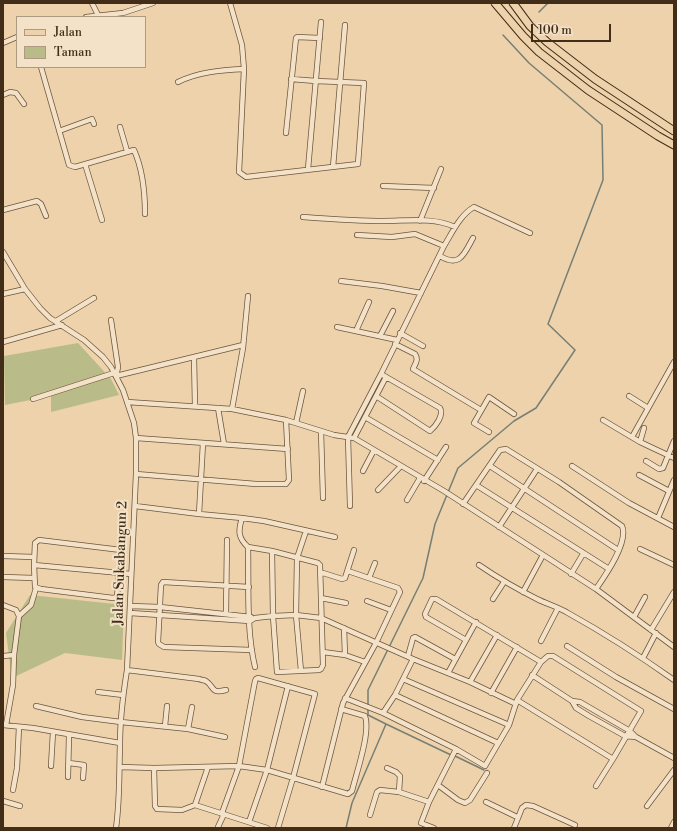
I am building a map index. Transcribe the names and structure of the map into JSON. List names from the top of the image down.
{
  "streets": {
    "street": ["Jalan Sukabangun 2"]
  },
  "legend": ["Jalan", "Taman"],
  "scale_bar": "100 m"
}
